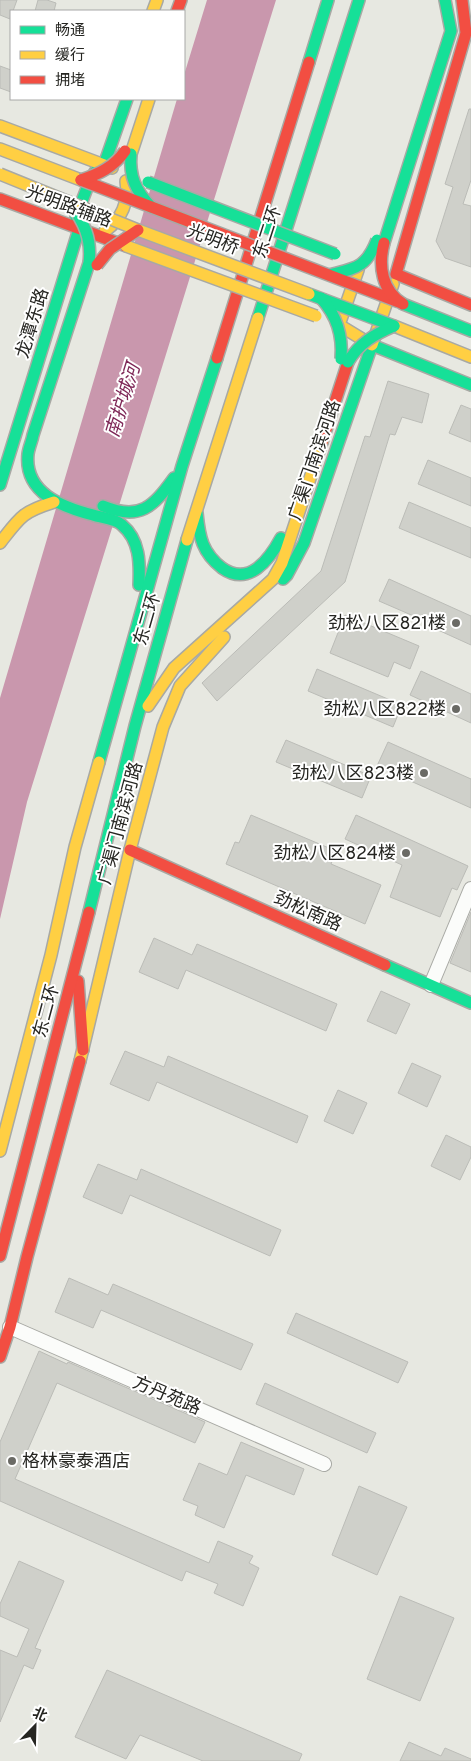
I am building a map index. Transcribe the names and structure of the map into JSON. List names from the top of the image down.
{
  "streets": {
    "main road": [
      "光明路辅路",
      "东二环",
      "光明桥",
      "龙潭东路",
      "广渠门南滨河路",
      "劲松南路"
    ],
    "street": ["方丹苑路"]
  },
  "crossings": [
    ["光明路辅路", "光明桥"],
    ["光明路辅路", "龙潭东路"],
    ["光明桥", "龙潭东路"],
    ["光明桥", "广渠门南滨河路"],
    ["广渠门南滨河路", "劲松南路"],
    ["广渠门南滨河路", "方丹苑路"]
  ],
  "water": ["南护城河"],
  "places": [
    "劲松八区821楼",
    "劲松八区822楼",
    "劲松八区823楼",
    "劲松八区824楼",
    "格林豪泰酒店"
  ],
  "legend": ["畅通", "缓行", "拥堵"],
  "north": "top right"
}
